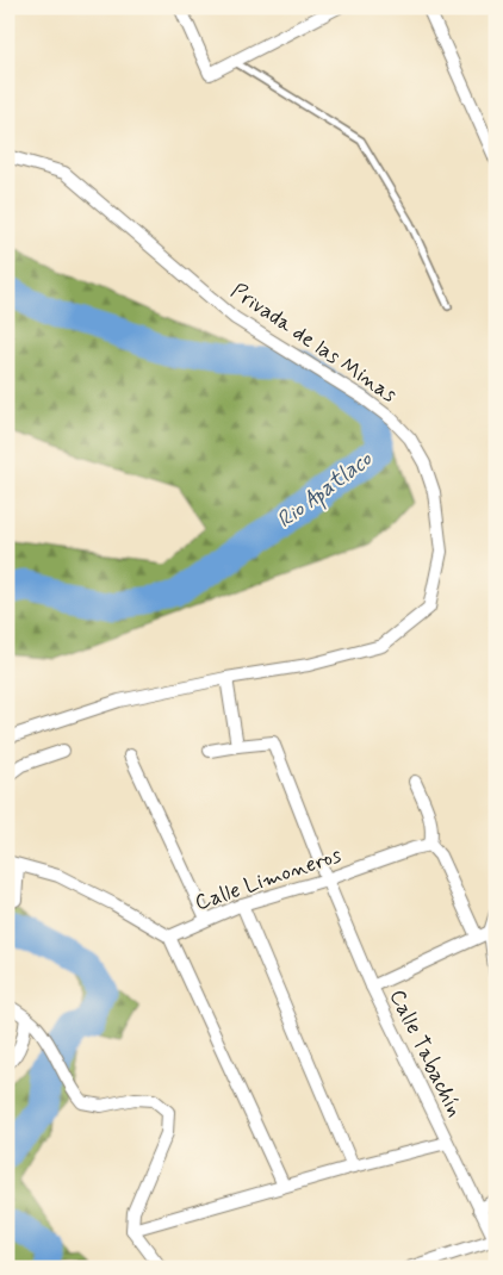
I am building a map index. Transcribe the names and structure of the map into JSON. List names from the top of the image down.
{
  "streets": {
    "street": ["Privada de las Minas", "Calle Limoneros", "Calle Tabachín"]
  },
  "crossings": [
    ["Calle Limoneros", "Calle Tabachín"]
  ],
  "water": ["Rio Apatlaco"]
}
